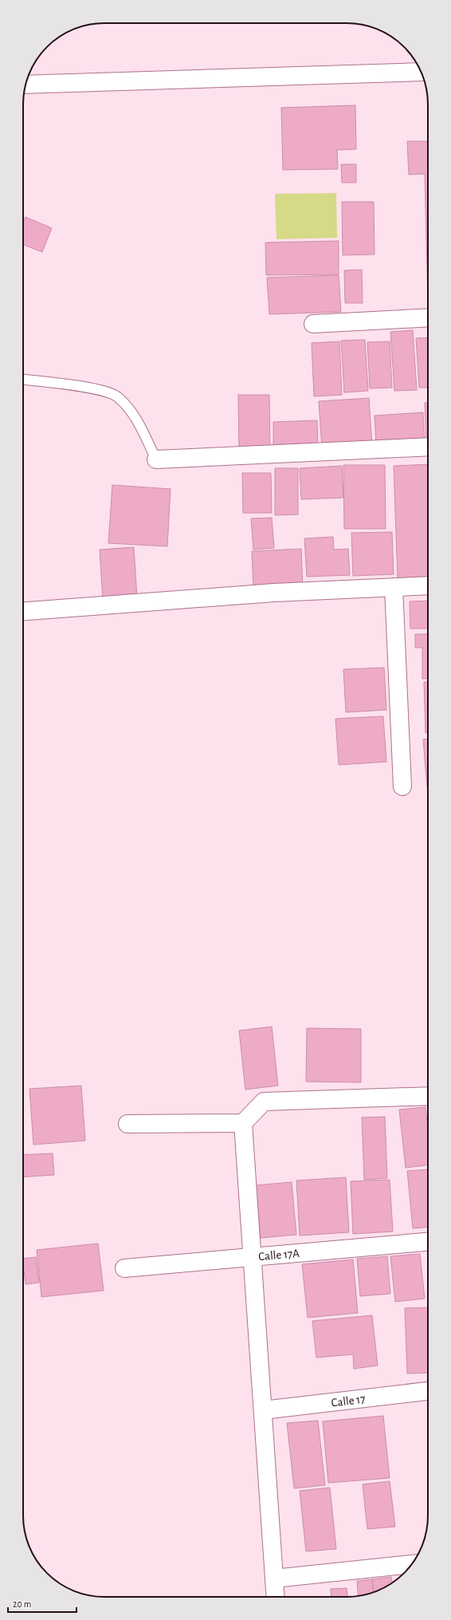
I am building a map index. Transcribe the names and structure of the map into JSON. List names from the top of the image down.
{
  "streets": {
    "street": ["Calle 17A", "Calle 17"]
  },
  "scale_bar": "20 m"
}
